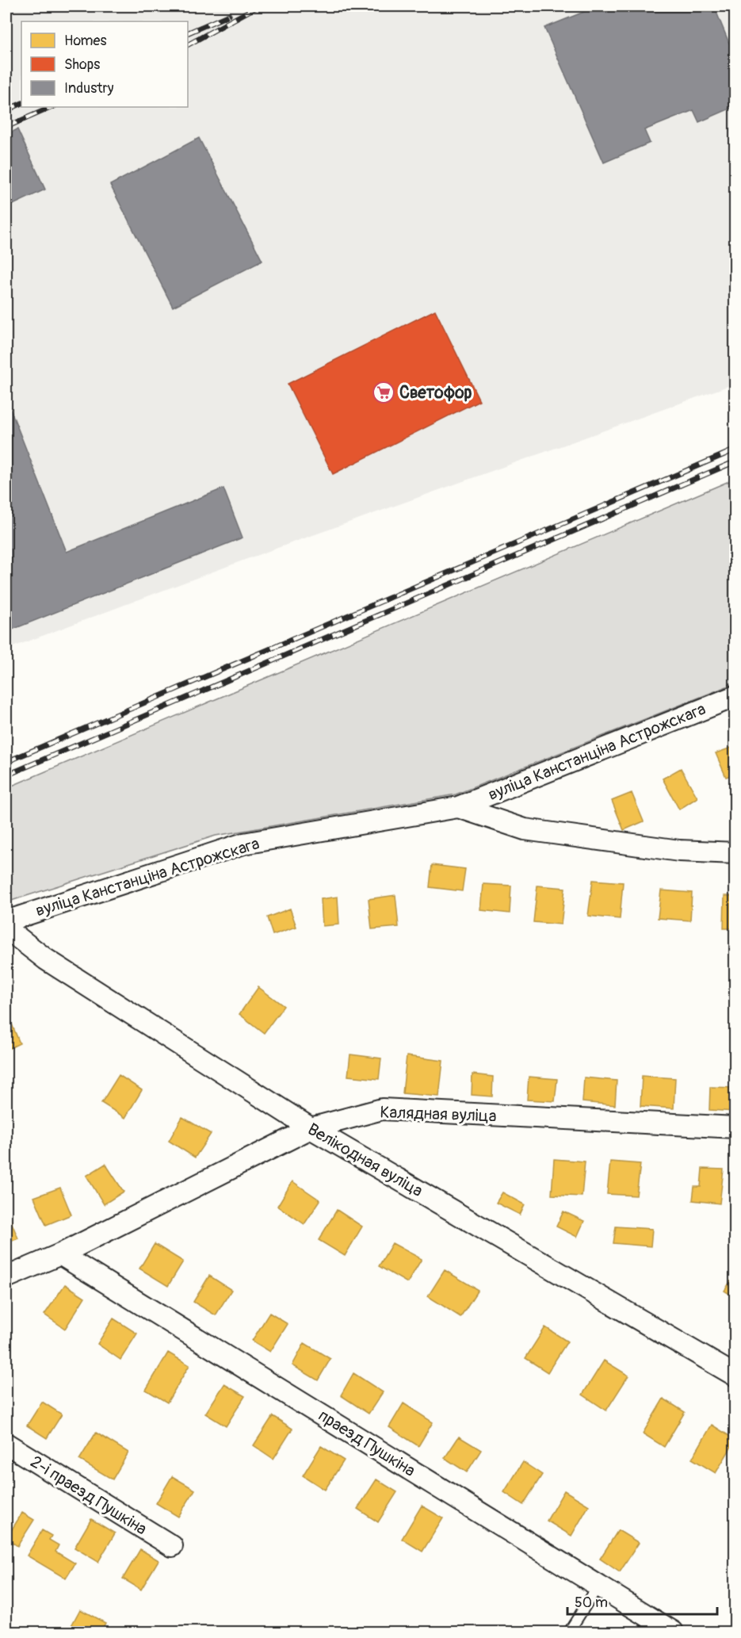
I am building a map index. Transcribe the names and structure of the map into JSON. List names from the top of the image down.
{
  "streets": {
    "street": [
      "вуліца Канстанціна Астрожскага",
      "Калядная вуліца",
      "Велікодная вуліца",
      "праезд Пушкіна",
      "2-і праезд Пушкіна"
    ]
  },
  "crossings": [
    ["Калядная вуліца", "Велікодная вуліца"],
    ["Калядная вуліца", "праезд Пушкіна"]
  ],
  "places": {
    "supermarket": ["Светофор"]
  },
  "legend": ["Homes", "Shops", "Industry"],
  "scale_bar": "50 m"
}
